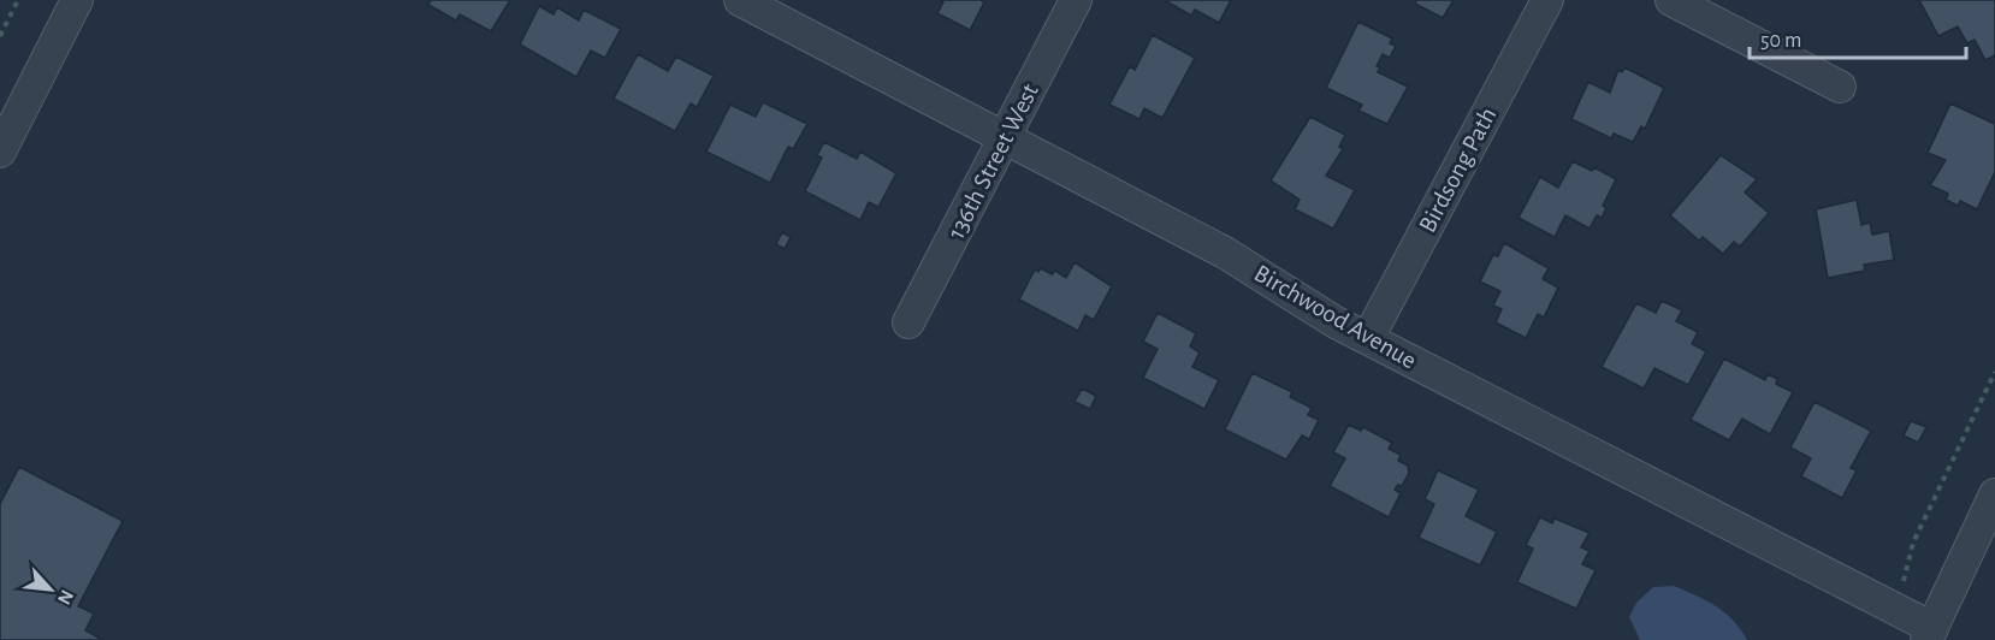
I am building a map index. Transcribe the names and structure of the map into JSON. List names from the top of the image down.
{
  "streets": {
    "street": ["136th Street West", "Birdsong Path", "Birchwood Avenue"]
  },
  "crossings": [
    ["136th Street West", "Birchwood Avenue"],
    ["Birdsong Path", "Birchwood Avenue"]
  ],
  "scale_bar": "50 m",
  "north": "bottom right"
}
